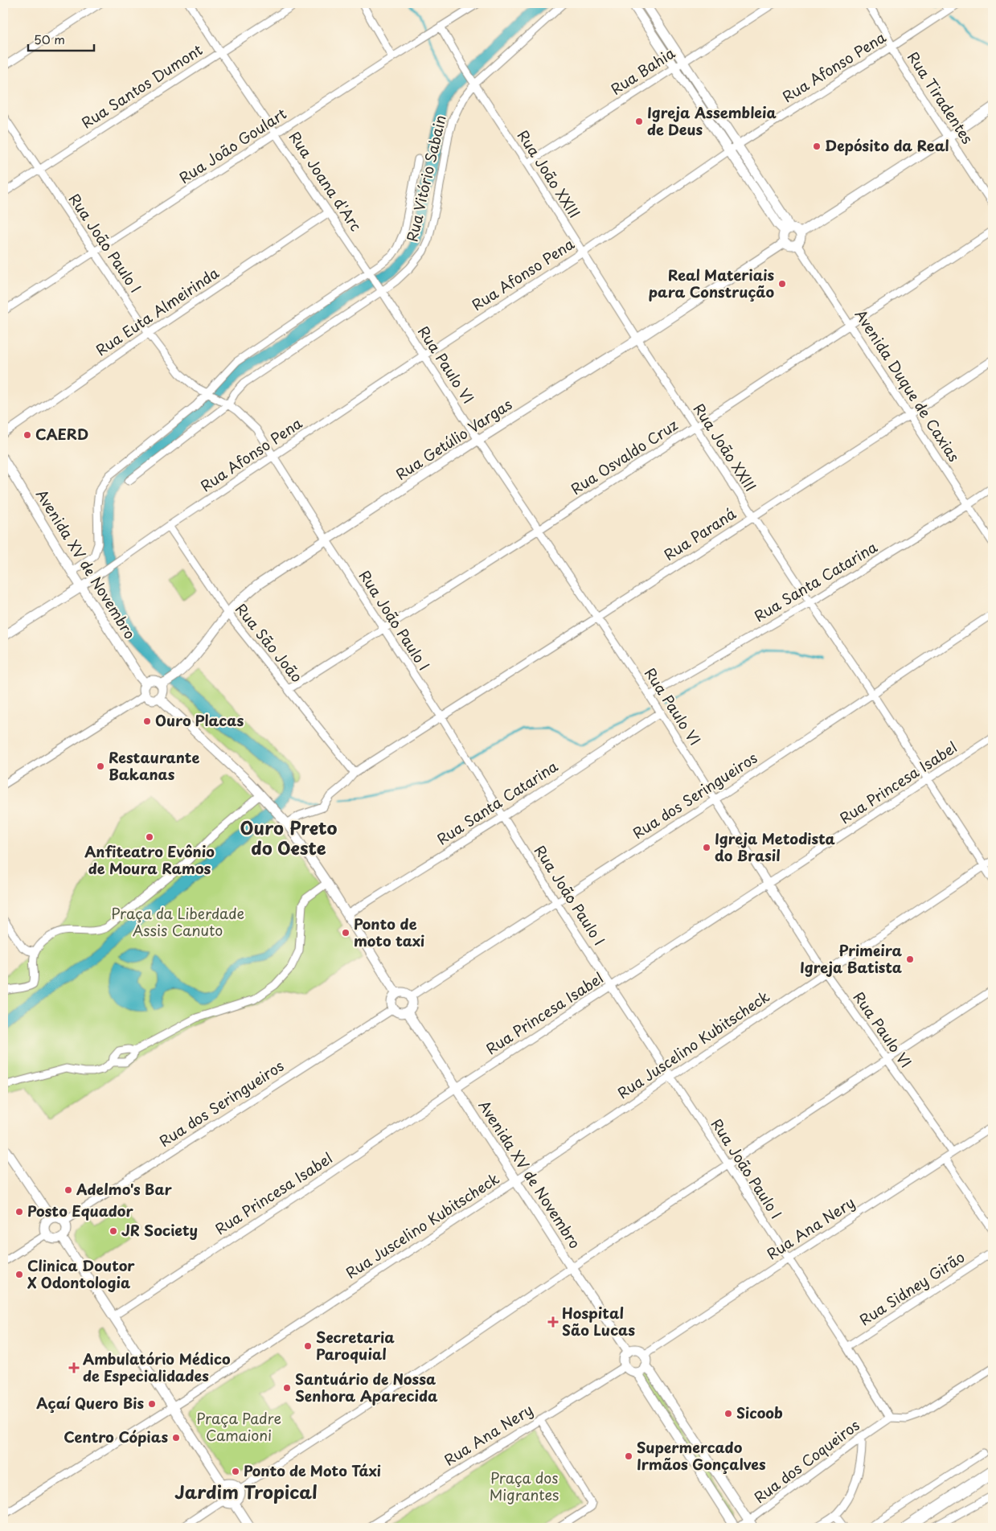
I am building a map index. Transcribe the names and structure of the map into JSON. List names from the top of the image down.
{
  "streets": {
    "street": [
      "Rua Afonso Pena",
      "Rua Bahia",
      "Rua Santos Dumont",
      "Rua Tiradentes",
      "Rua João Goulart",
      "Rua João XXIII",
      "Rua Vitório Sabain",
      "Rua Joana d'Arc",
      "Rua João Paulo I",
      "Rua Euta Almeirinda",
      "Rua Paulo VI",
      "Avenida Duque de Caxias",
      "Rua Getúlio Vargas",
      "Rua Osvaldo Cruz",
      "Rua Paraná",
      "Avenida XV de Novembro",
      "Rua Santa Catarina",
      "Rua São João",
      "Rua Princesa Isabel",
      "Rua dos Seringueiros",
      "Rua Juscelino Kubitscheck",
      "Rua Ana Nery",
      "Rua Sidney Girão",
      "Rua dos Coqueiros"
    ]
  },
  "crossings": [
    ["Rua Afonso Pena", "Rua Tiradentes"],
    ["Rua Afonso Pena", "Rua João XXIII"],
    ["Rua Afonso Pena", "Rua João Paulo I"],
    ["Rua Afonso Pena", "Rua Paulo VI"],
    ["Rua Afonso Pena", "Avenida XV de Novembro"],
    ["Rua Afonso Pena", "Rua São João"],
    ["Rua Bahia", "Rua João XXIII"],
    ["Rua Santos Dumont", "Rua Joana d'Arc"],
    ["Rua Santos Dumont", "Rua João Paulo I"],
    ["Rua João Goulart", "Rua João XXIII"],
    ["Rua João Goulart", "Rua Joana d'Arc"],
    ["Rua João Goulart", "Rua João Paulo I"],
    ["Rua João XXIII", "Rua Vitório Sabain"],
    ["Rua João XXIII", "Rua Getúlio Vargas"],
    ["Rua João XXIII", "Rua Osvaldo Cruz"],
    ["Rua João XXIII", "Rua Paraná"],
    ["Rua João XXIII", "Rua Santa Catarina"],
    ["Rua João XXIII", "Rua Princesa Isabel"],
    ["Rua João XXIII", "Rua dos Seringueiros"],
    ["Rua João XXIII", "Rua Juscelino Kubitscheck"],
    ["Rua Vitório Sabain", "Rua João Paulo I"],
    ["Rua Vitório Sabain", "Rua Paulo VI"],
    ["Rua Joana d'Arc", "Rua Euta Almeirinda"],
    ["Rua Joana d'Arc", "Rua Paulo VI"],
    ["Rua João Paulo I", "Rua Euta Almeirinda"],
    ["Rua João Paulo I", "Rua Getúlio Vargas"],
    ["Rua João Paulo I", "Rua Osvaldo Cruz"],
    ["Rua João Paulo I", "Rua Paraná"],
    ["Rua João Paulo I", "Rua Santa Catarina"],
    ["Rua João Paulo I", "Rua Princesa Isabel"],
    ["Rua João Paulo I", "Rua dos Seringueiros"],
    ["Rua João Paulo I", "Rua Juscelino Kubitscheck"],
    ["Rua João Paulo I", "Rua Ana Nery"],
    ["Rua João Paulo I", "Rua Sidney Girão"],
    ["Rua João Paulo I", "Rua dos Coqueiros"],
    ["Rua Paulo VI", "Rua Getúlio Vargas"],
    ["Rua Paulo VI", "Rua Osvaldo Cruz"],
    ["Rua Paulo VI", "Rua Paraná"],
    ["Rua Paulo VI", "Rua Santa Catarina"],
    ["Rua Paulo VI", "Rua Princesa Isabel"],
    ["Rua Paulo VI", "Rua dos Seringueiros"],
    ["Rua Paulo VI", "Rua Juscelino Kubitscheck"],
    ["Rua Paulo VI", "Rua Ana Nery"],
    ["Avenida Duque de Caxias", "Rua Getúlio Vargas"],
    ["Avenida Duque de Caxias", "Rua Osvaldo Cruz"],
    ["Avenida Duque de Caxias", "Rua Paraná"],
    ["Avenida Duque de Caxias", "Rua Santa Catarina"],
    ["Rua Getúlio Vargas", "Avenida XV de Novembro"],
    ["Rua Getúlio Vargas", "Rua São João"],
    ["Rua Osvaldo Cruz", "Rua São João"],
    ["Rua Paraná", "Rua São João"],
    ["Avenida XV de Novembro", "Rua Princesa Isabel"],
    ["Avenida XV de Novembro", "Rua dos Seringueiros"],
    ["Avenida XV de Novembro", "Rua Juscelino Kubitscheck"],
    ["Avenida XV de Novembro", "Rua Ana Nery"]
  ],
  "districts": ["Ouro Preto do Oeste", "Jardim Tropical"],
  "parks": ["Praça da Liberdade Assis Canuto", "Praça Padre Camaioni", "Praça dos Migrantes"],
  "places": {
    "other": [
      "Igreja Assembleia de Deus",
      "Depósito da Real",
      "Real Materiais para Construção",
      "CAERD",
      "Ouro Placas",
      "Restaurante Bakanas",
      "Anfiteatro Evônio de Moura Ramos",
      "Igreja Metodista do Brasil",
      "Ponto de moto taxi",
      "Primeira Igreja Batista",
      "Adelmo's Bar",
      "Posto Equador",
      "JR Society",
      "Clinica Doutor X Odontologia",
      "Secretaria Paroquial",
      "Santuário de Nossa Senhora Aparecida",
      "Açaí Quero Bis",
      "Sicoob",
      "Centro Cópias",
      "Supermercado Irmãos Gonçalves",
      "Ponto de Moto Táxi"
    ],
    "health": ["Hospital São Lucas", "Ambulatório Médico de Especialidades"]
  },
  "scale_bar": "50 m"
}
